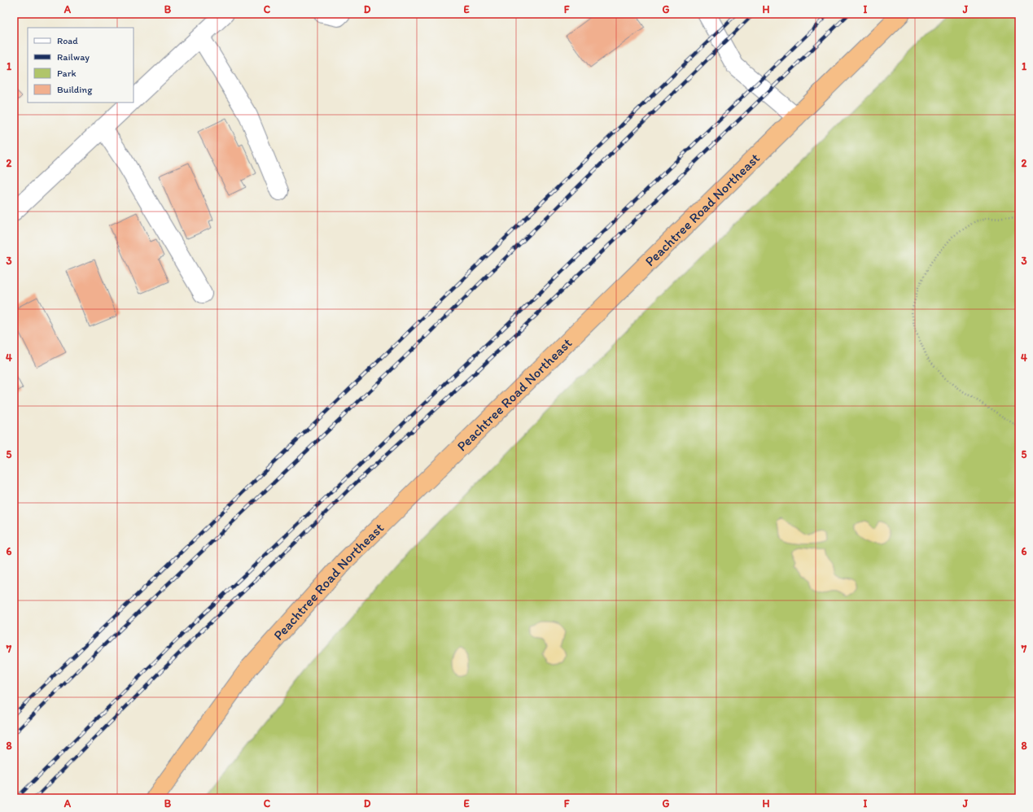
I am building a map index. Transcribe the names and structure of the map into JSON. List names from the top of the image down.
{
  "streets": {
    "highway": ["Peachtree Road Northeast"]
  },
  "legend": [
    "Road",
    "Railway",
    "Park",
    "Building"
  ],
  "grid": {
    "columns": [
      "A",
      "B",
      "C",
      "D",
      "E",
      "F",
      "G",
      "H",
      "I",
      "J"
    ],
    "rows": [
      "1",
      "2",
      "3",
      "4",
      "5",
      "6",
      "7",
      "8"
    ]
  }
}
